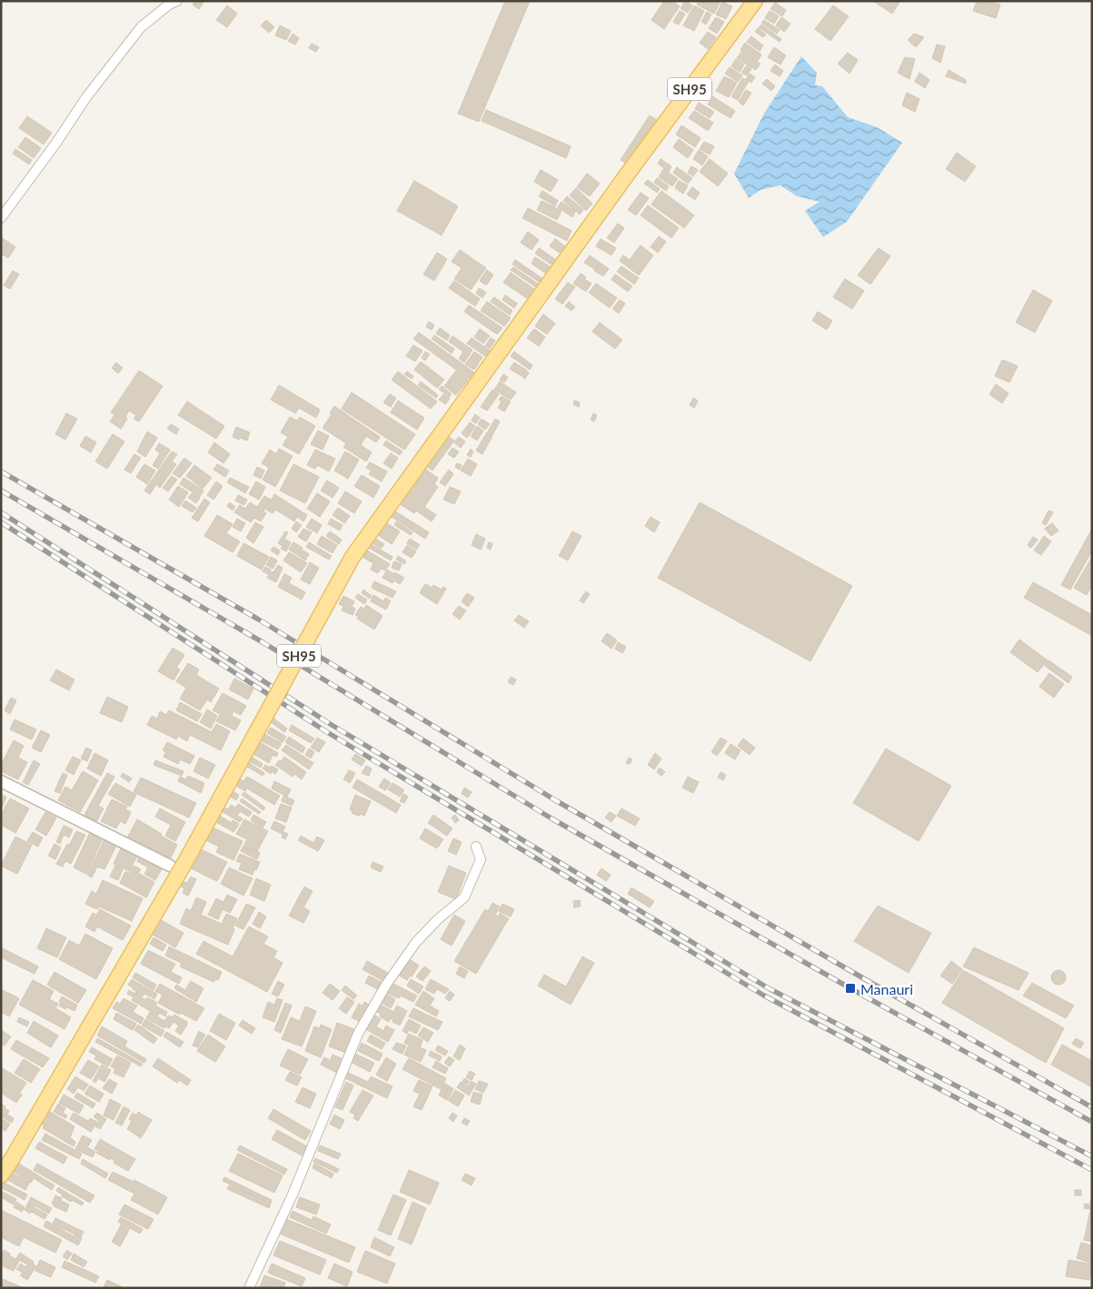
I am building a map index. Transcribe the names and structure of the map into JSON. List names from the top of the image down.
{
  "streets": {
    "main road": ["SH95"]
  },
  "places": {
    "transit": ["Manauri"]
  }
}
